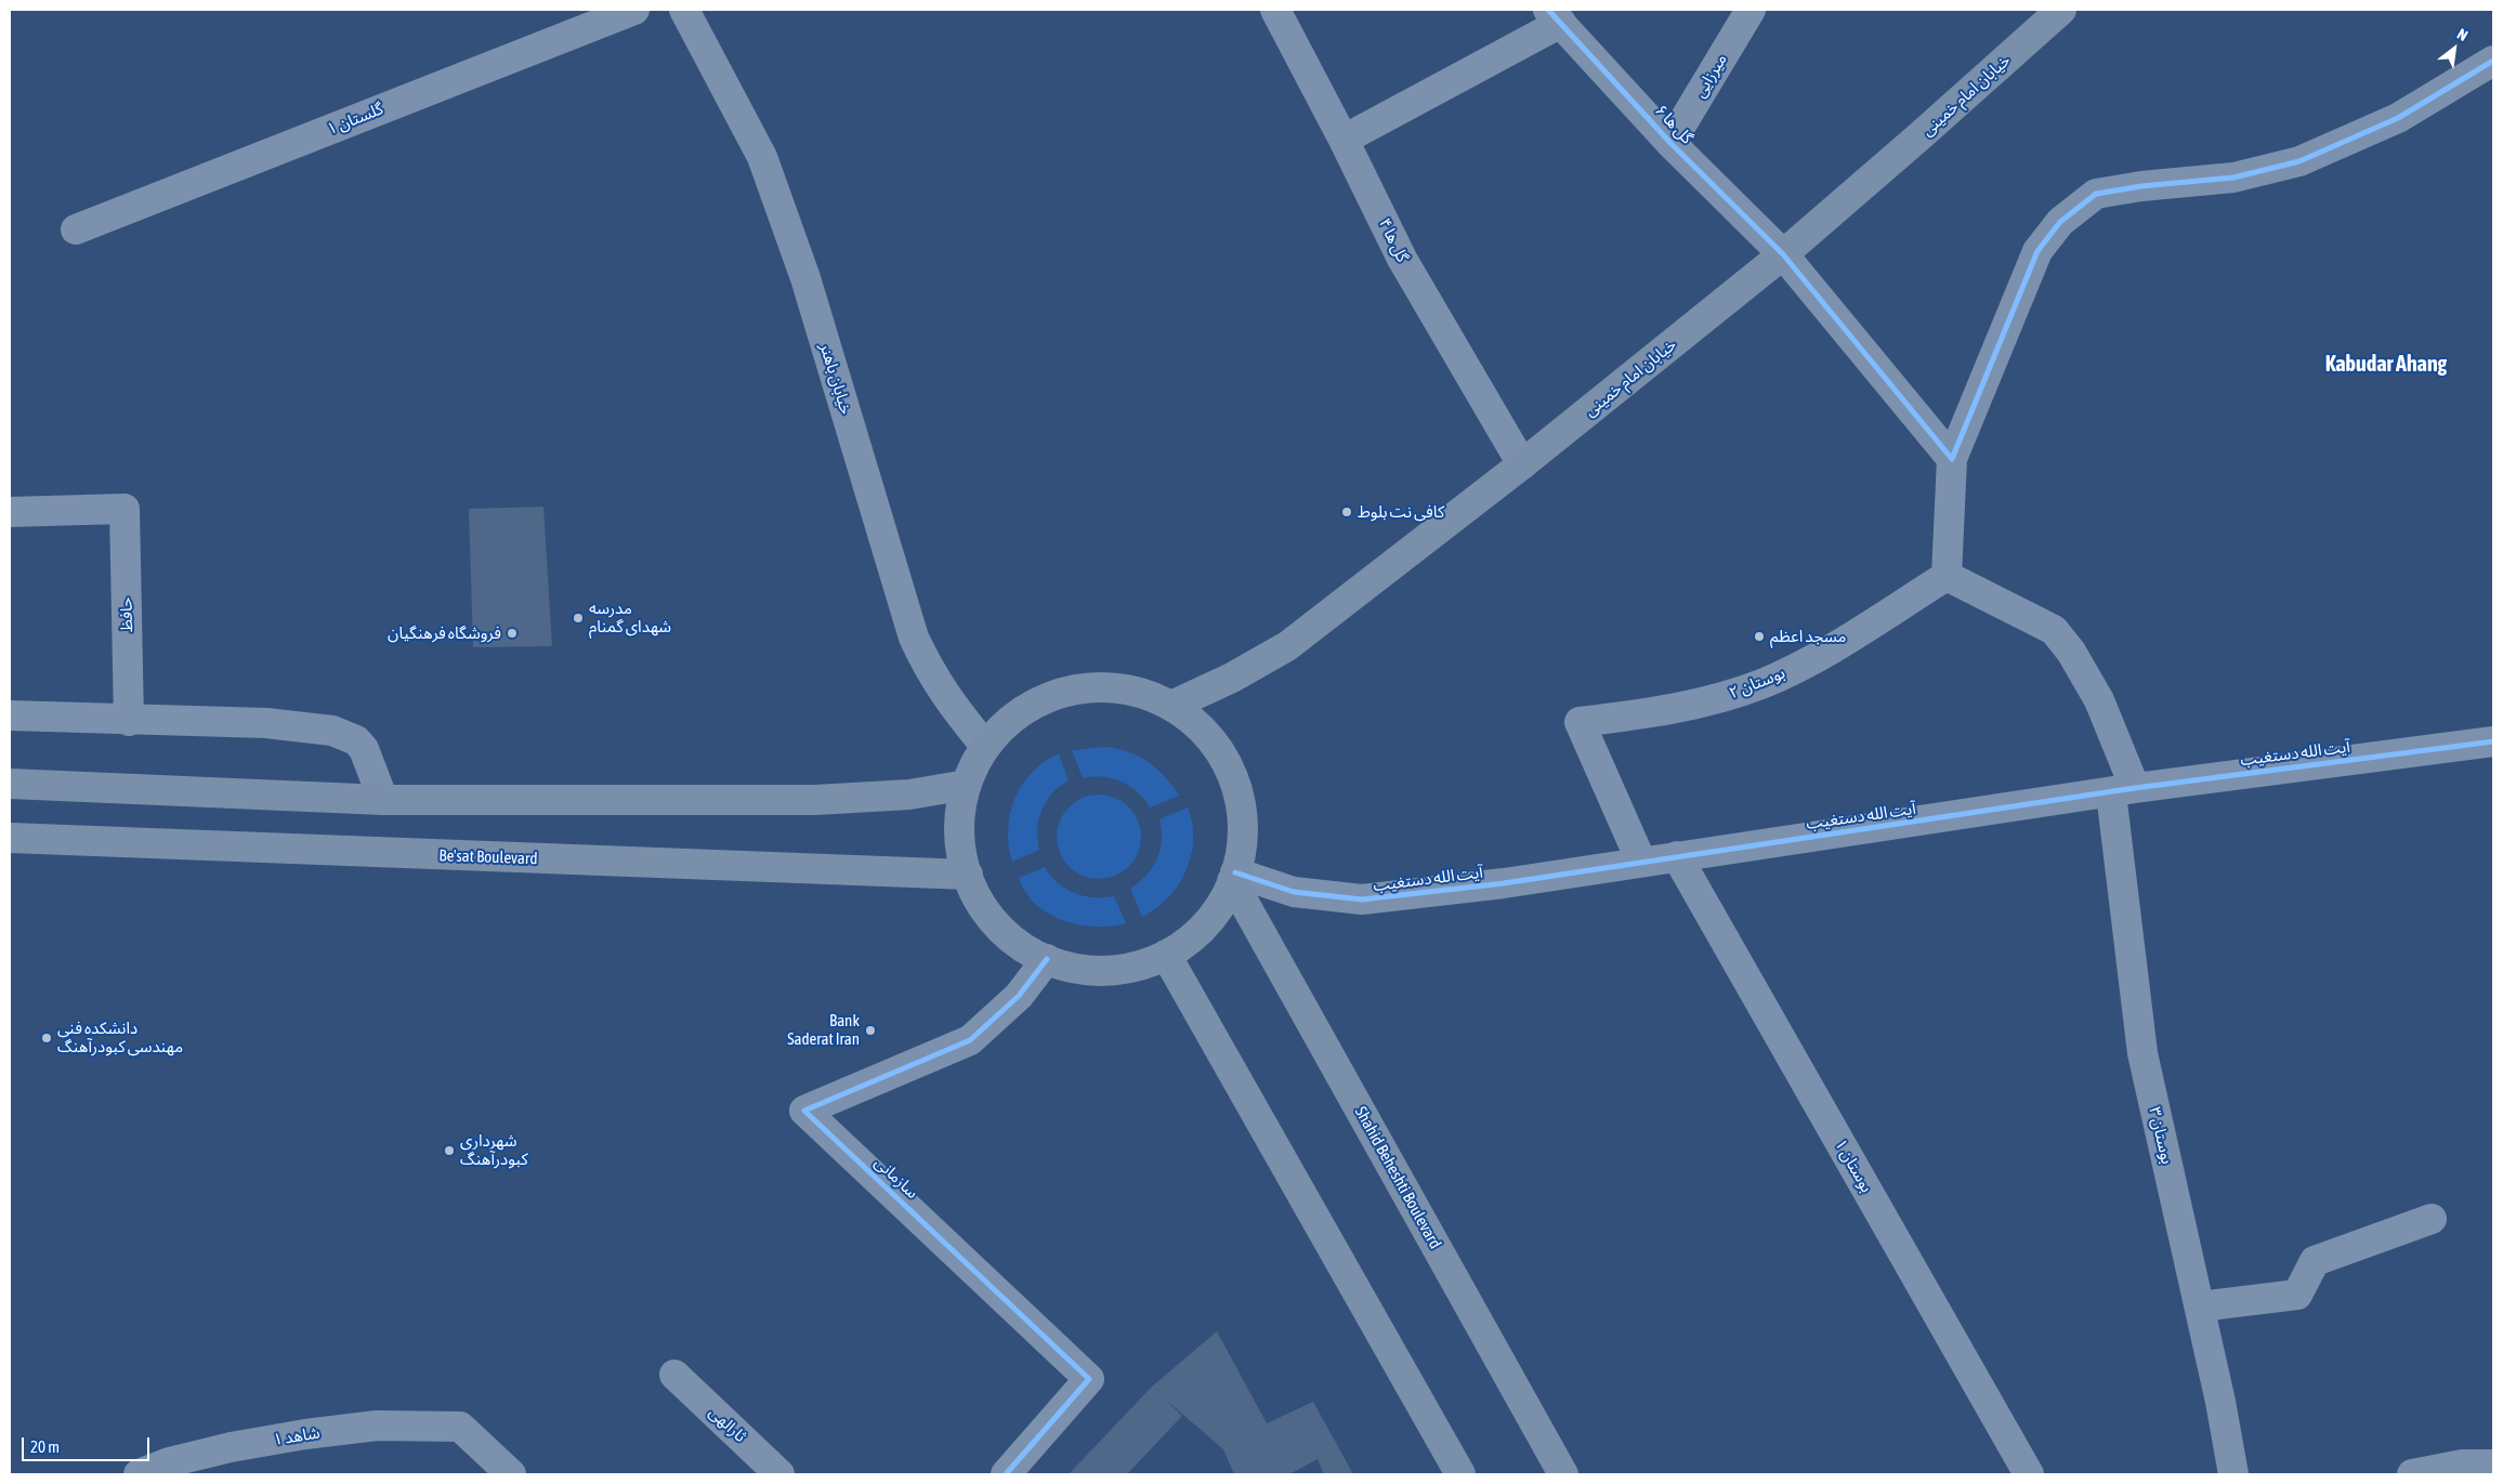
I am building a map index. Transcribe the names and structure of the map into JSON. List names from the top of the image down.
{
  "streets": {
    "main road": ["خیابان امام خمینی", "Be'sat Boulevard", "Shahid Beheshti Boulevard"],
    "street": [
      "میرزایی",
      "گلستان ۱",
      "گل ها ۶",
      "گل ها ۴",
      "خیابان باهنر",
      "حافظ",
      "بوستان ۲",
      "آیت الله دستغیب",
      "بوستان ۳",
      "بوستان ۱",
      "سازمانی",
      "ثارالهی",
      "شاهد ۱"
    ]
  },
  "crossings": [
    ["میرزایی", "گل ها ۶"],
    ["خیابان امام خمینی", "گل ها ۶"],
    ["خیابان امام خمینی", "گل ها ۴"],
    ["بوستان ۲", "آیت الله دستغیب"],
    ["بوستان ۲", "بوستان ۳"],
    ["آیت الله دستغیب", "بوستان ۳"],
    ["آیت الله دستغیب", "بوستان ۱"],
    ["آیت الله دستغیب", "Shahid Beheshti Boulevard"]
  ],
  "districts": ["Kabudar Ahang"],
  "places": [
    "کافی نت بلوط",
    "مدرسه شهدای گمنام",
    "فروشگاه فرهنگیان",
    "مسجد اعظم",
    "Bank Saderat Iran",
    "دانشکده فنی مهندسی کبودرآهنگ",
    "شهرداری کبودرآهنگ"
  ],
  "scale_bar": "20 m",
  "north": "top right"
}
